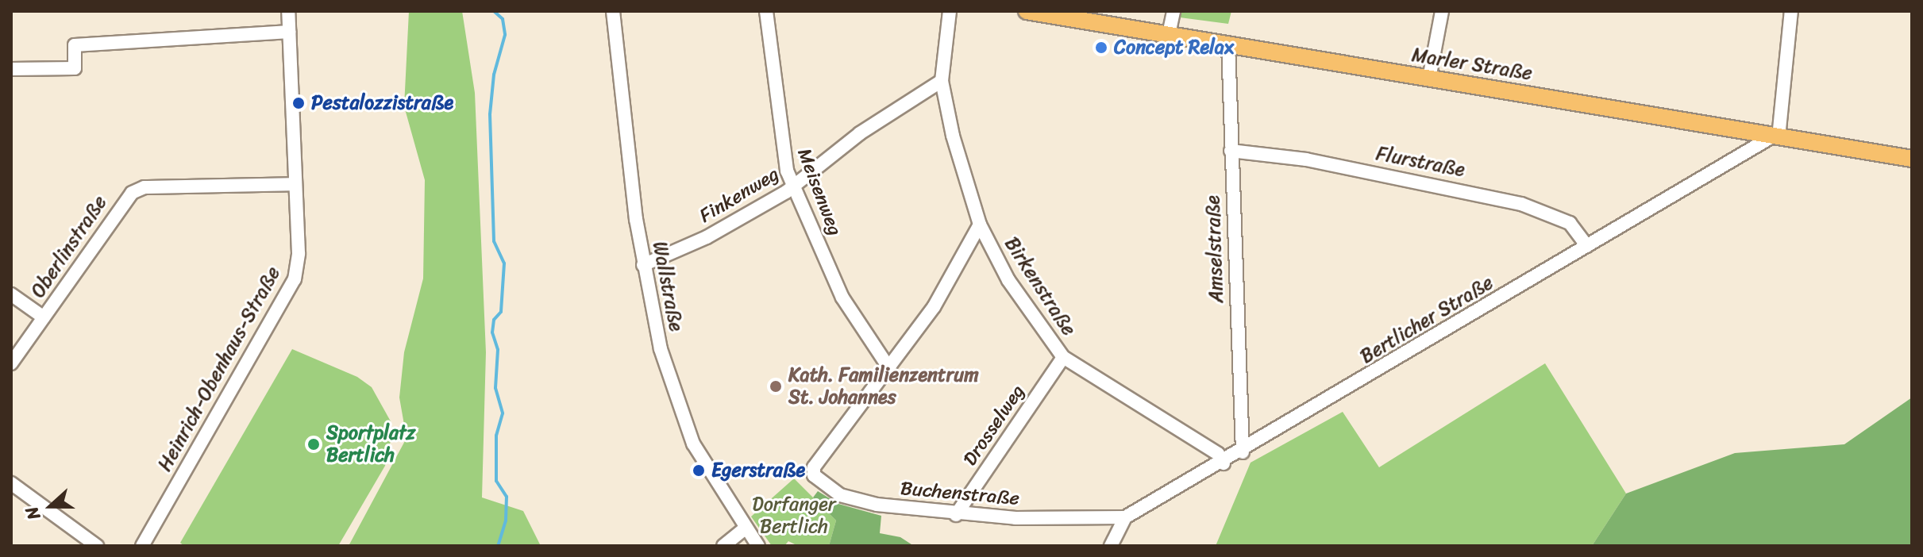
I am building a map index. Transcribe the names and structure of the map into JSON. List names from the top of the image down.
{
  "streets": {
    "main road": ["Marler Straße"],
    "street": [
      "Flurstraße",
      "Meisenweg",
      "Finkenweg",
      "Oberlinstraße",
      "Amselstraße",
      "Wallstraße",
      "Birkenstraße",
      "Bertlicher Straße",
      "Heinrich-Obenhaus-Straße",
      "Drosselweg",
      "Buchenstraße"
    ]
  },
  "crossings": [
    ["Marler Straße", "Amselstraße"],
    ["Marler Straße", "Bertlicher Straße"],
    ["Flurstraße", "Amselstraße"],
    ["Flurstraße", "Bertlicher Straße"],
    ["Meisenweg", "Finkenweg"],
    ["Meisenweg", "Buchenstraße"],
    ["Finkenweg", "Wallstraße"],
    ["Finkenweg", "Birkenstraße"],
    ["Oberlinstraße", "Heinrich-Obenhaus-Straße"],
    ["Amselstraße", "Bertlicher Straße"],
    ["Birkenstraße", "Bertlicher Straße"],
    ["Birkenstraße", "Drosselweg"],
    ["Bertlicher Straße", "Buchenstraße"],
    ["Drosselweg", "Buchenstraße"]
  ],
  "parks": ["Dorfanger Bertlich"],
  "places": [
    "Concept Relax",
    "Pestalozzistraße",
    "Kath. Familienzentrum St. Johannes",
    "Sportplatz Bertlich",
    "Egerstraße"
  ],
  "north": "left"
}
